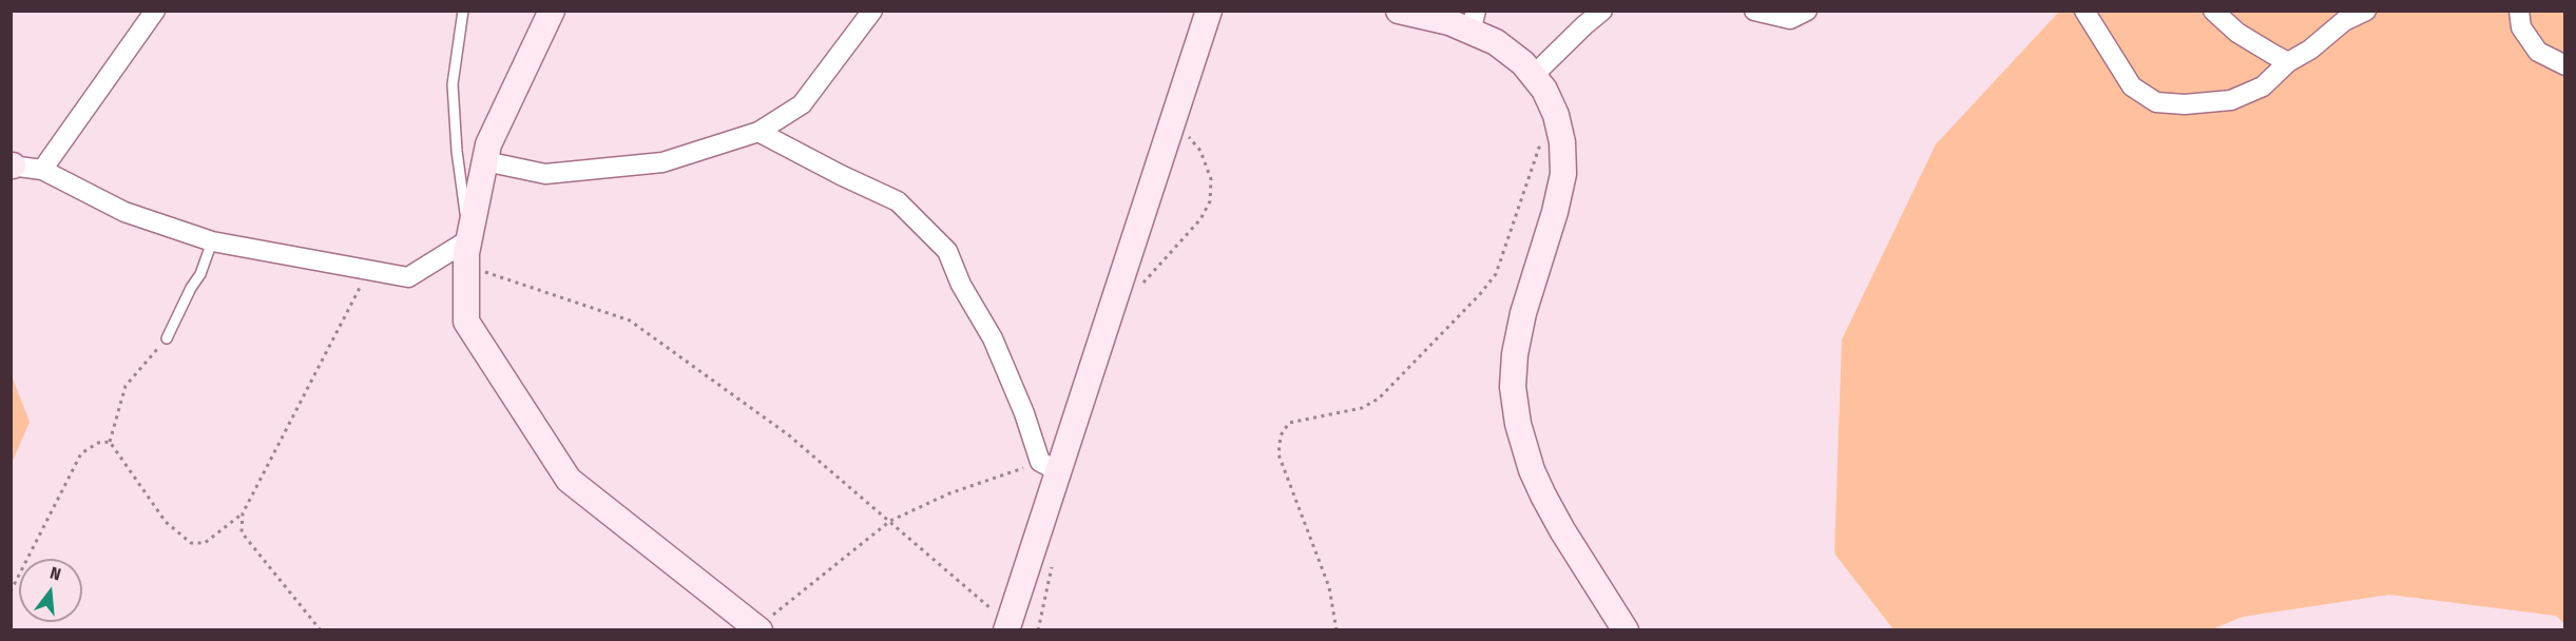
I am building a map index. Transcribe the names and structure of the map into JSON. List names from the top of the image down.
{
  "north": "top"
}
